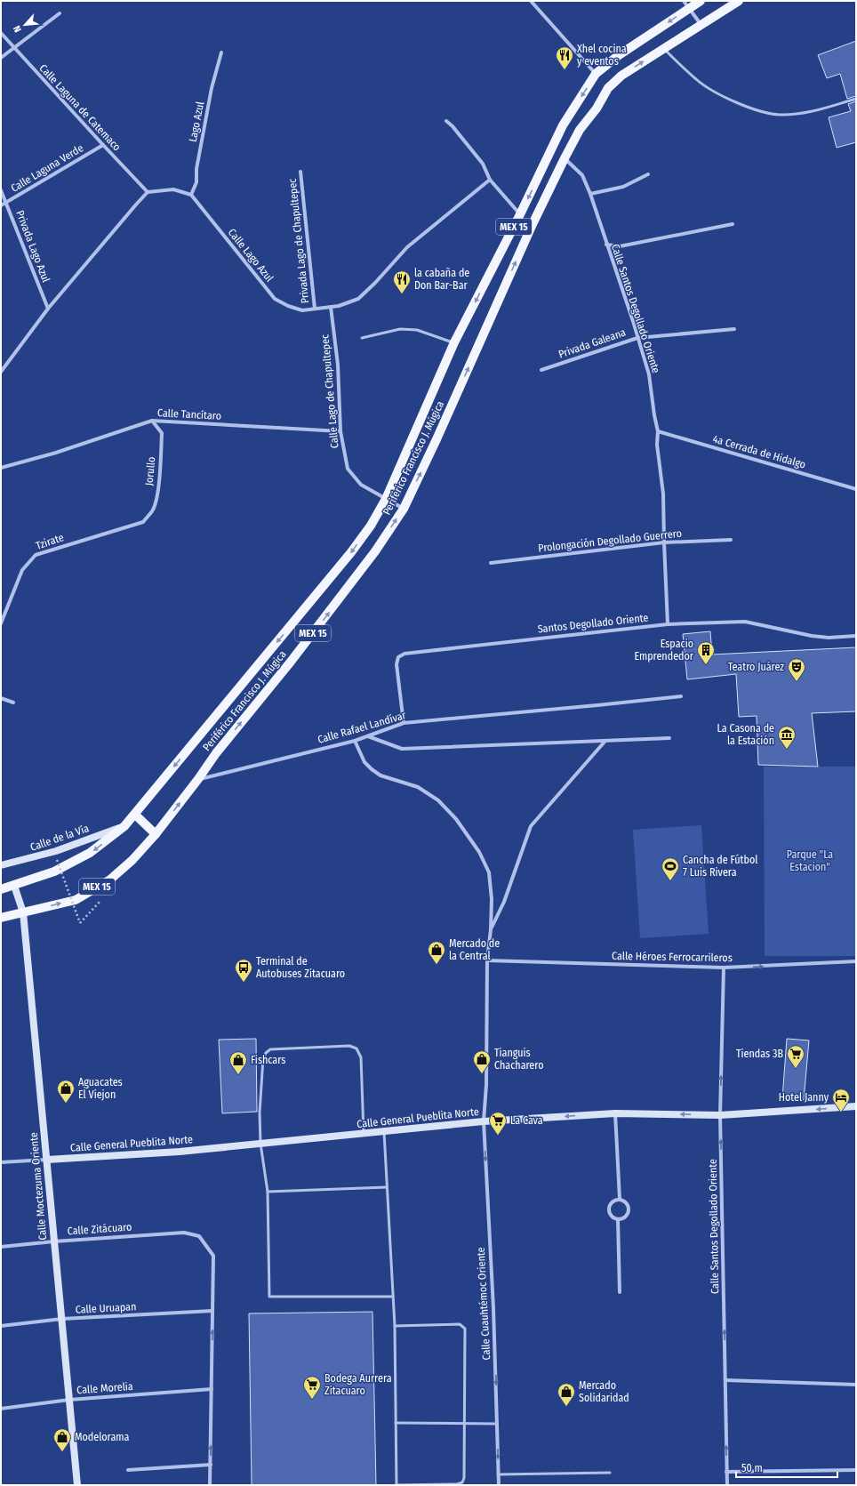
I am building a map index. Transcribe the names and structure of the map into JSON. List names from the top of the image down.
{
  "streets": {
    "main road": ["MEX 15", "Periférico Francisco J. Múgica"],
    "street": [
      "Calle Laguna de Catemaco",
      "Lago Azul",
      "Calle Laguna Verde",
      "Privada Lago de Chapultepec",
      "Privada Lago Azul",
      "Calle Lago Azul",
      "Calle Santos Degollado Oriente",
      "Privada Galeana",
      "Calle Lago de Chapultepec",
      "Calle Tancítaro",
      "4a Cerrada de Hidalgo",
      "Jorullo",
      "Prolongación Degollado Guerrero",
      "Tzirate",
      "Santos Degollado Oriente",
      "Calle Rafael Landívar",
      "Calle de la Vía",
      "Calle Héroes Ferrocarrileros",
      "Calle General Pueblita Norte",
      "Calle Moctezuma Oriente",
      "Calle Zitácuaro",
      "Calle Cuauhtémoc Oriente",
      "Calle Uruapan",
      "Calle Morelia"
    ]
  },
  "crossings": [
    ["Calle Laguna de Catemaco", "Calle Laguna Verde"],
    ["Lago Azul", "Calle Lago Azul"],
    ["Calle Laguna Verde", "Privada Lago Azul"],
    ["Privada Lago de Chapultepec", "Calle Lago Azul"],
    ["Calle Lago Azul", "Calle Lago de Chapultepec"],
    ["Calle Santos Degollado Oriente", "Privada Galeana"],
    ["Calle Santos Degollado Oriente", "4a Cerrada de Hidalgo"],
    ["Calle Santos Degollado Oriente", "Periférico Francisco J. Múgica"],
    ["Calle Santos Degollado Oriente", "Prolongación Degollado Guerrero"],
    ["Calle Santos Degollado Oriente", "Santos Degollado Oriente"],
    ["Calle Santos Degollado Oriente", "Calle Héroes Ferrocarrileros"],
    ["Calle Santos Degollado Oriente", "Calle General Pueblita Norte"],
    ["Calle Lago de Chapultepec", "Calle Tancítaro"],
    ["Calle Lago de Chapultepec", "Periférico Francisco J. Múgica"],
    ["Calle Tancítaro", "Jorullo"],
    ["Periférico Francisco J. Múgica", "Calle Rafael Landívar"],
    ["Periférico Francisco J. Múgica", "Calle de la Vía"],
    ["Periférico Francisco J. Múgica", "Calle Moctezuma Oriente"],
    ["Jorullo", "Tzirate"],
    ["Santos Degollado Oriente", "Calle Rafael Landívar"],
    ["Calle Héroes Ferrocarrileros", "Calle Cuauhtémoc Oriente"],
    ["Calle General Pueblita Norte", "Calle Moctezuma Oriente"],
    ["Calle General Pueblita Norte", "Calle Cuauhtémoc Oriente"],
    ["Calle Moctezuma Oriente", "Calle Zitácuaro"],
    ["Calle Moctezuma Oriente", "Calle Uruapan"],
    ["Calle Moctezuma Oriente", "Calle Morelia"],
    ["Calle Zitácuaro", "Calle Uruapan"]
  ],
  "one_way": [
    "Calle Santos Degollado Oriente",
    "Calle Héroes Ferrocarrileros",
    "Calle General Pueblita Norte",
    "Calle Cuauhtémoc Oriente"
  ],
  "parks": ["Parque \"La Estacion\""],
  "places": {
    "restaurant": ["Xhel cocina y eventos", "la cabaña de Don Bar-Bar"],
    "building": ["Espacio Emprendedor"],
    "theatre": ["Teatro Juárez"],
    "museum": ["La Casona de la Estación"],
    "sports": ["Cancha de Fútbol 7 Luis Rivera"],
    "shop": [
      "Mercado de la Central",
      "Tianguis Chacharero",
      "Fishcars",
      "Aguacates El Viejon",
      "Mercado Solidaridad",
      "Modelorama"
    ],
    "bus stop": ["Terminal de Autobuses Zitacuaro"],
    "supermarket": ["Tiendas 3B", "La Cava", "Bodega Aurrera Zitacuaro"],
    "hotel": ["Hotel Janny"]
  },
  "scale_bar": "50 m",
  "north": "bottom left"
}
